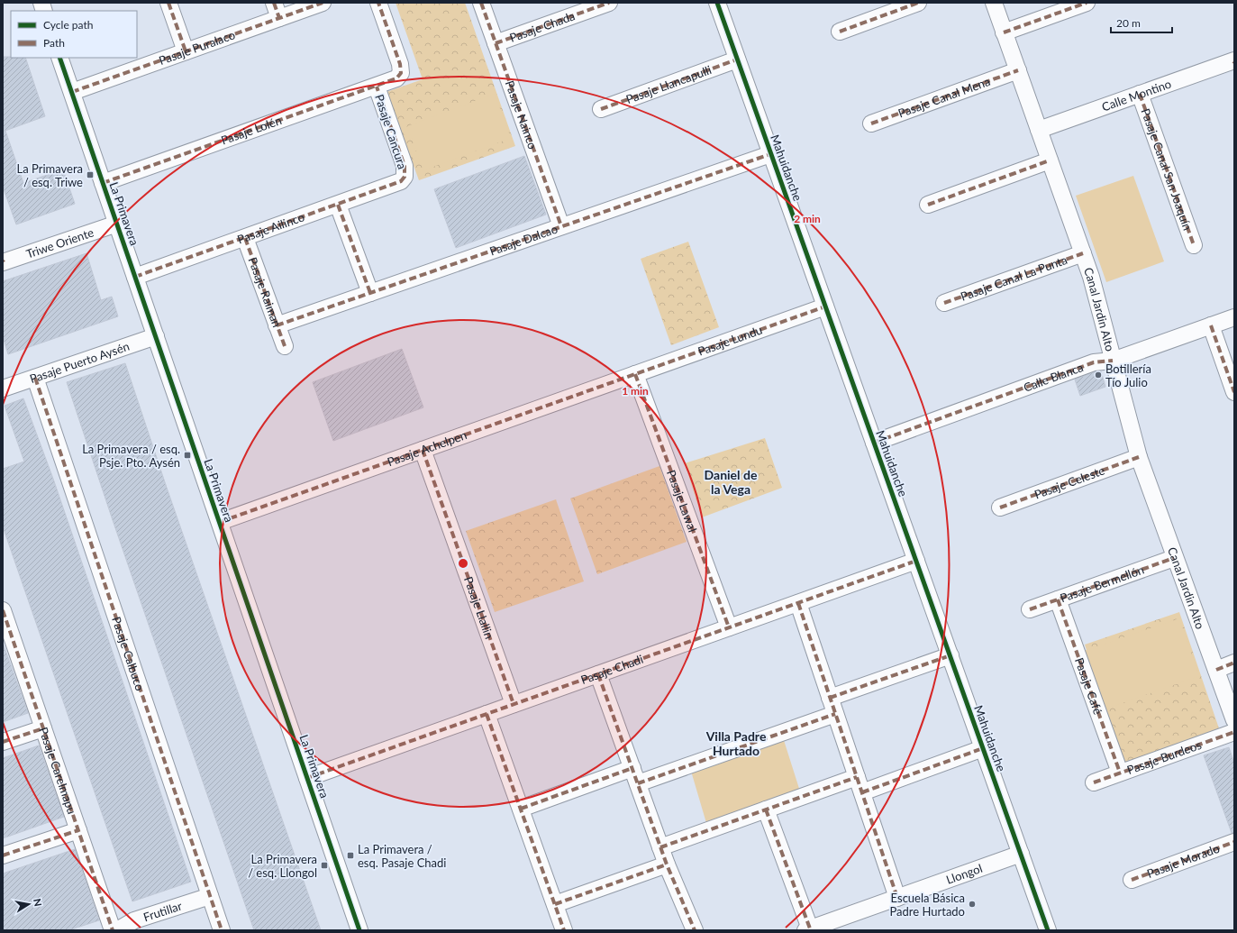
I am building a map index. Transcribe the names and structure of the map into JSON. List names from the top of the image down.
{
  "streets": {
    "street": [
      "Pasaje Chada",
      "Pasaje Puralaco",
      "Pasaje Llancapulli",
      "Calle Montino",
      "Pasaje Canal Mena",
      "Pasaje Nainco",
      "Pasaje Lolén",
      "Pasaje Cancura",
      "Mahuidanche",
      "Pasaje Canal San Joaquín",
      "La Primavera",
      "Pasaje Ailinco",
      "Pasaje Dalcao",
      "Triwe Oriente",
      "Pasaje Canal La Punta",
      "Pasaje Raiman",
      "Canal Jardin Alto",
      "Pasaje Lundu",
      "Pasaje Puerto Aysén",
      "Calle Blanca",
      "Pasaje Achelpen",
      "Pasaje Celeste",
      "Pasaje Lawal",
      "Pasaje Bermellón",
      "Pasaje Llallin",
      "Pasaje Calbuco",
      "Pasaje Chadi",
      "Pasaje Café",
      "Pasaje Burdeos",
      "Pasaje Carelmapu",
      "Pasaje Morado",
      "Llongol",
      "Frutillar"
    ]
  },
  "crossings": [
    ["Pasaje Chada", "Pasaje Nainco"],
    ["Pasaje Puralaco", "La Primavera"],
    ["Pasaje Llancapulli", "Mahuidanche"],
    ["Calle Montino", "Pasaje Canal San Joaquín"],
    ["Calle Montino", "Canal Jardin Alto"],
    ["Pasaje Canal Mena", "Canal Jardin Alto"],
    ["Pasaje Nainco", "Pasaje Dalcao"],
    ["Pasaje Lolén", "Pasaje Cancura"],
    ["Pasaje Lolén", "La Primavera"],
    ["Pasaje Cancura", "Pasaje Ailinco"],
    ["Mahuidanche", "Pasaje Dalcao"],
    ["Mahuidanche", "Pasaje Lundu"],
    ["Mahuidanche", "Calle Blanca"],
    ["Mahuidanche", "Pasaje Chadi"],
    ["Mahuidanche", "Llongol"],
    ["La Primavera", "Pasaje Ailinco"],
    ["La Primavera", "Triwe Oriente"],
    ["La Primavera", "Pasaje Puerto Aysén"],
    ["La Primavera", "Pasaje Achelpen"],
    ["La Primavera", "Pasaje Chadi"],
    ["Pasaje Ailinco", "Pasaje Raiman"],
    ["Pasaje Dalcao", "Pasaje Raiman"],
    ["Pasaje Canal La Punta", "Canal Jardin Alto"],
    ["Canal Jardin Alto", "Calle Blanca"],
    ["Canal Jardin Alto", "Pasaje Celeste"],
    ["Canal Jardin Alto", "Pasaje Bermellón"],
    ["Pasaje Lundu", "Pasaje Achelpen"],
    ["Pasaje Lundu", "Pasaje Lawal"],
    ["Pasaje Puerto Aysén", "Pasaje Calbuco"],
    ["Pasaje Achelpen", "Pasaje Lawal"],
    ["Pasaje Achelpen", "Pasaje Llallin"],
    ["Pasaje Lawal", "Pasaje Chadi"],
    ["Pasaje Bermellón", "Pasaje Café"],
    ["Pasaje Llallin", "Pasaje Chadi"],
    ["Pasaje Calbuco", "Frutillar"],
    ["Pasaje Café", "Pasaje Burdeos"]
  ],
  "districts": ["Daniel de la Vega", "Villa Padre Hurtado"],
  "places": {
    "transit": [
      "La Primavera / esq. Triwe",
      "La Primavera / esq. Psje. Pto. Aysén",
      "La Primavera / esq. Pasaje Chadi",
      "La Primavera / esq. Llongol"
    ],
    "other": ["Botillería Tío Julio", "Escuela Básica Padre Hurtado"]
  },
  "legend": ["Cycle path", "Path"],
  "scale_bar": "20 m",
  "north": "right",
  "rings": ["2 min", "1 min"]
}
